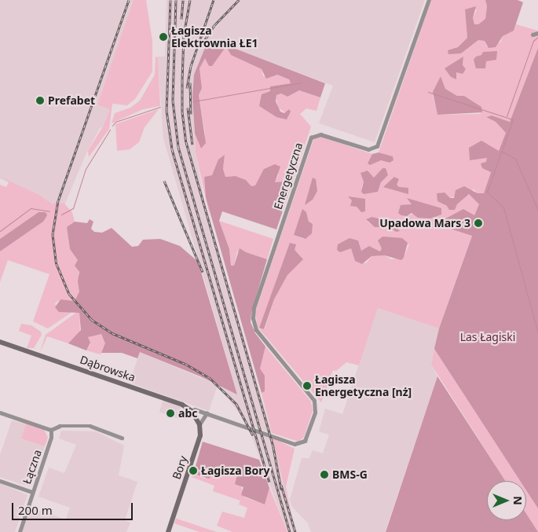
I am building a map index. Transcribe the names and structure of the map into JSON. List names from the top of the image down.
{
  "streets": {
    "street": [
      "Energetyczna",
      "Dąbrowska",
      "Łączna",
      "Bory"
    ]
  },
  "crossings": [
    ["Energetyczna", "Dąbrowska"]
  ],
  "parks": ["Las Łagiski"],
  "places": [
    "Łagisza Elektrownia ŁE1",
    "Prefabet",
    "Upadowa Mars 3",
    "Łagisza Energetyczna [nż]",
    "abc",
    "Łagisza Bory",
    "BMS-G"
  ],
  "scale_bar": "200 m",
  "north": "right"
}
